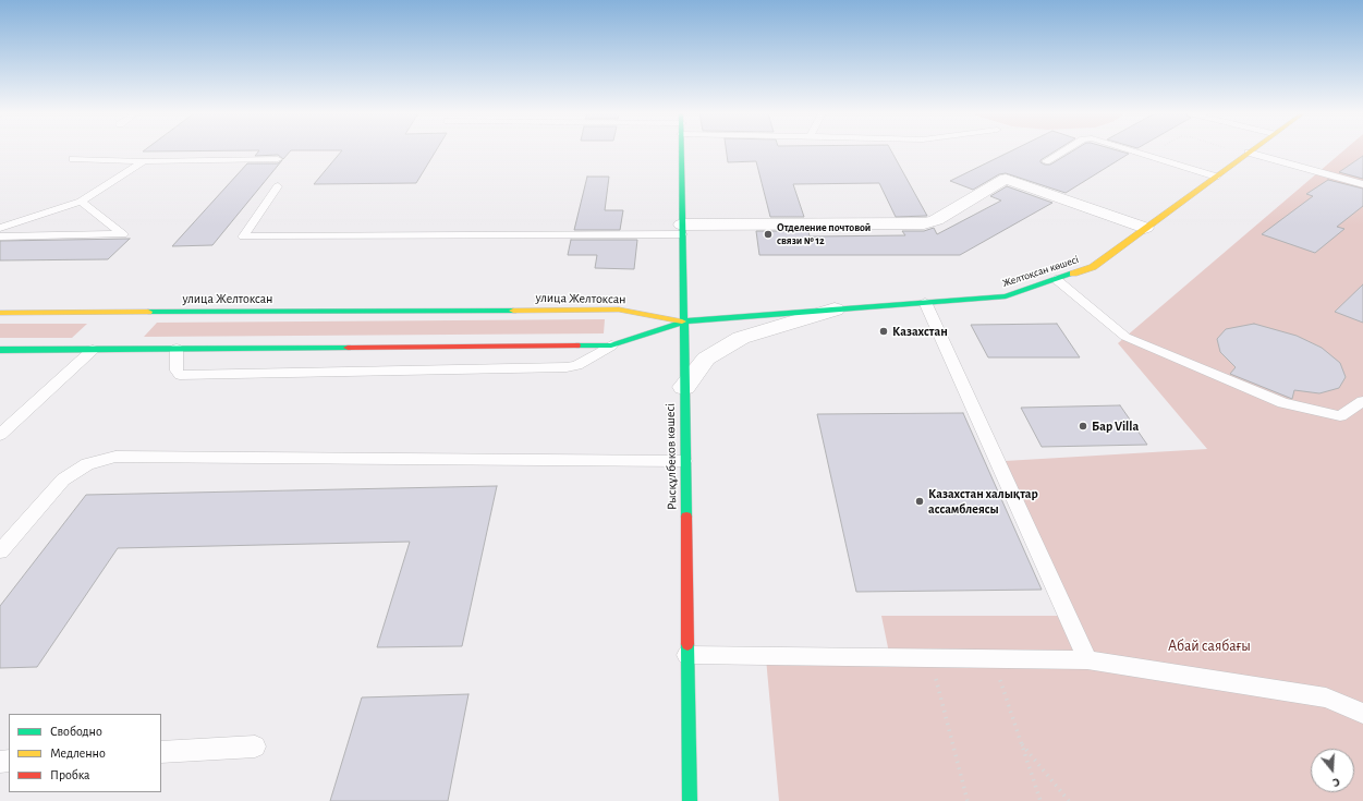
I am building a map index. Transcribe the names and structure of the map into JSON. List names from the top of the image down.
{
  "streets": {
    "main road": ["Желтоқсан көшесі", "улица Желтоксан", "Рысқұлбеков көшесі"]
  },
  "crossings": [
    ["Желтоқсан көшесі", "улица Желтоксан"],
    ["Желтоқсан көшесі", "Рысқұлбеков көшесі"],
    ["улица Желтоксан", "Рысқұлбеков көшесі"]
  ],
  "parks": ["Абай саябағы"],
  "places": [
    "Отделение почтовой связи № 12",
    "Казахстан",
    "Бар Villa",
    "Казахстан халықтар ассамблеясы"
  ],
  "legend": ["Свободно", "Медленно", "Пробка"],
  "north": "bottom"
}
